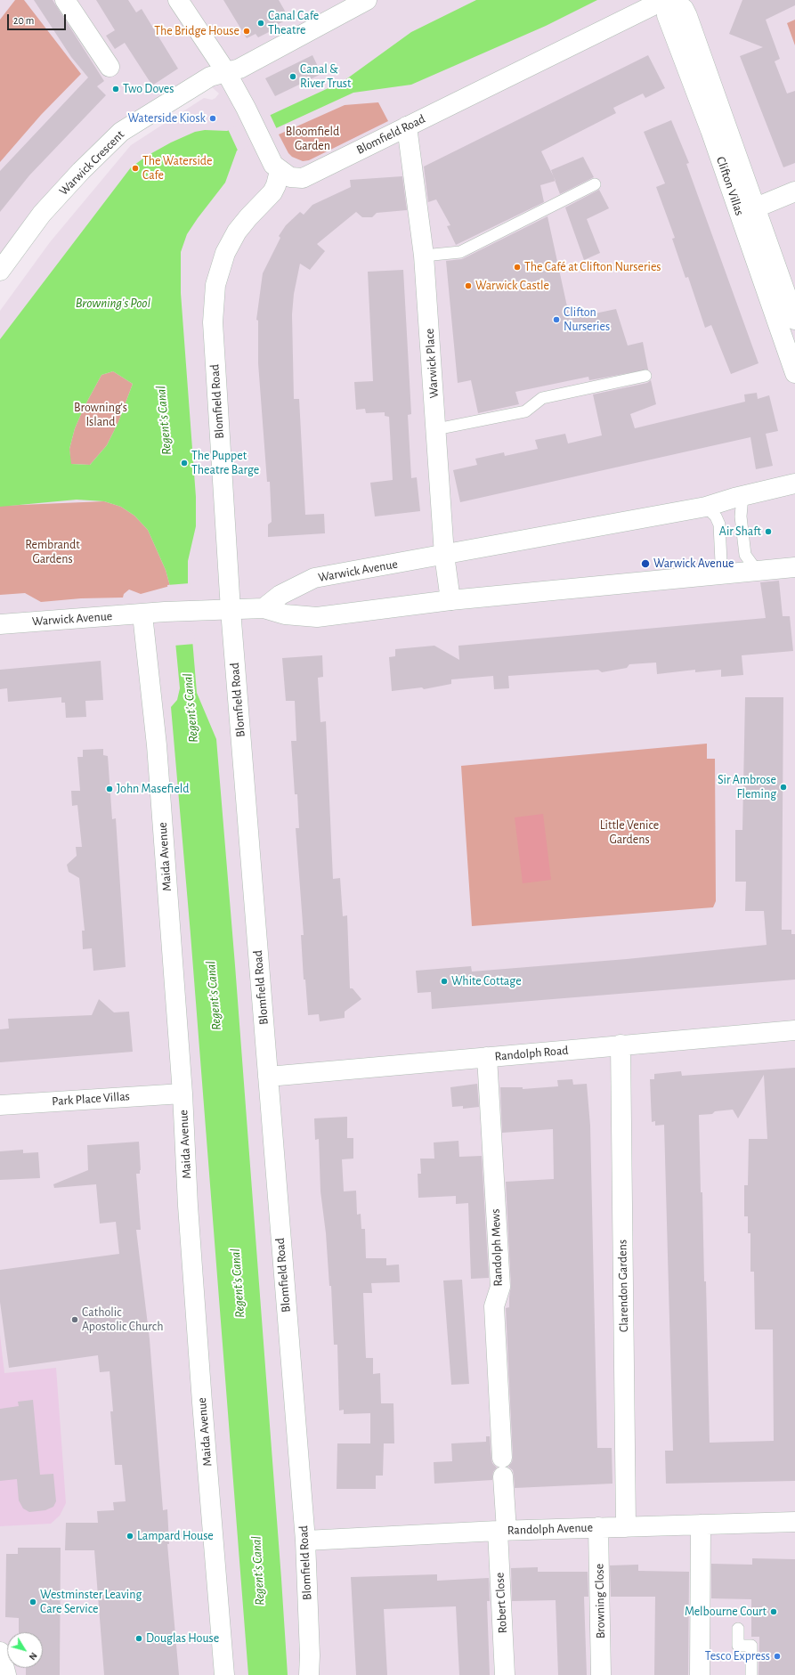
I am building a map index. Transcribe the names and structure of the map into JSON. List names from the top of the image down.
{
  "streets": {
    "street": [
      "Blomfield Road",
      "Warwick Crescent",
      "Clifton Villas",
      "Warwick Place",
      "Warwick Avenue",
      "Maida Avenue",
      "Randolph Road",
      "Park Place Villas",
      "Randolph Mews",
      "Clarendon Gardens",
      "Randolph Avenue",
      "Browning Close",
      "Robert Close"
    ]
  },
  "crossings": [
    ["Blomfield Road", "Warwick Place"],
    ["Blomfield Road", "Warwick Avenue"],
    ["Blomfield Road", "Randolph Road"],
    ["Blomfield Road", "Randolph Avenue"],
    ["Warwick Place", "Warwick Avenue"],
    ["Warwick Avenue", "Maida Avenue"],
    ["Maida Avenue", "Park Place Villas"],
    ["Randolph Road", "Randolph Mews"],
    ["Randolph Road", "Clarendon Gardens"],
    ["Randolph Mews", "Randolph Avenue"],
    ["Randolph Mews", "Robert Close"],
    ["Clarendon Gardens", "Randolph Avenue"],
    ["Randolph Avenue", "Browning Close"],
    ["Randolph Avenue", "Robert Close"]
  ],
  "water": ["Browning's Pool", "Regent's Canal"],
  "parks": [
    "Bloomfield Garden",
    "Browning's Island",
    "Rembrandt Gardens",
    "Little Venice Gardens"
  ],
  "places": [
    "Canal Cafe Theatre",
    "The Bridge House",
    "Canal & River Trust",
    "Two Doves",
    "Waterside Kiosk",
    "The Waterside Cafe",
    "The Café at Clifton Nurseries",
    "Warwick Castle",
    "Clifton Nurseries",
    "The Puppet Theatre Barge",
    "Air Shaft",
    "Warwick Avenue",
    "Sir Ambrose Fleming",
    "John Masefield",
    "White Cottage",
    "Catholic Apostolic Church",
    "Lampard House",
    "Westminster Leaving Care Service",
    "Melbourne Court",
    "Douglas House",
    "Tesco Express"
  ],
  "scale_bar": "20 m",
  "north": "bottom right"
}
